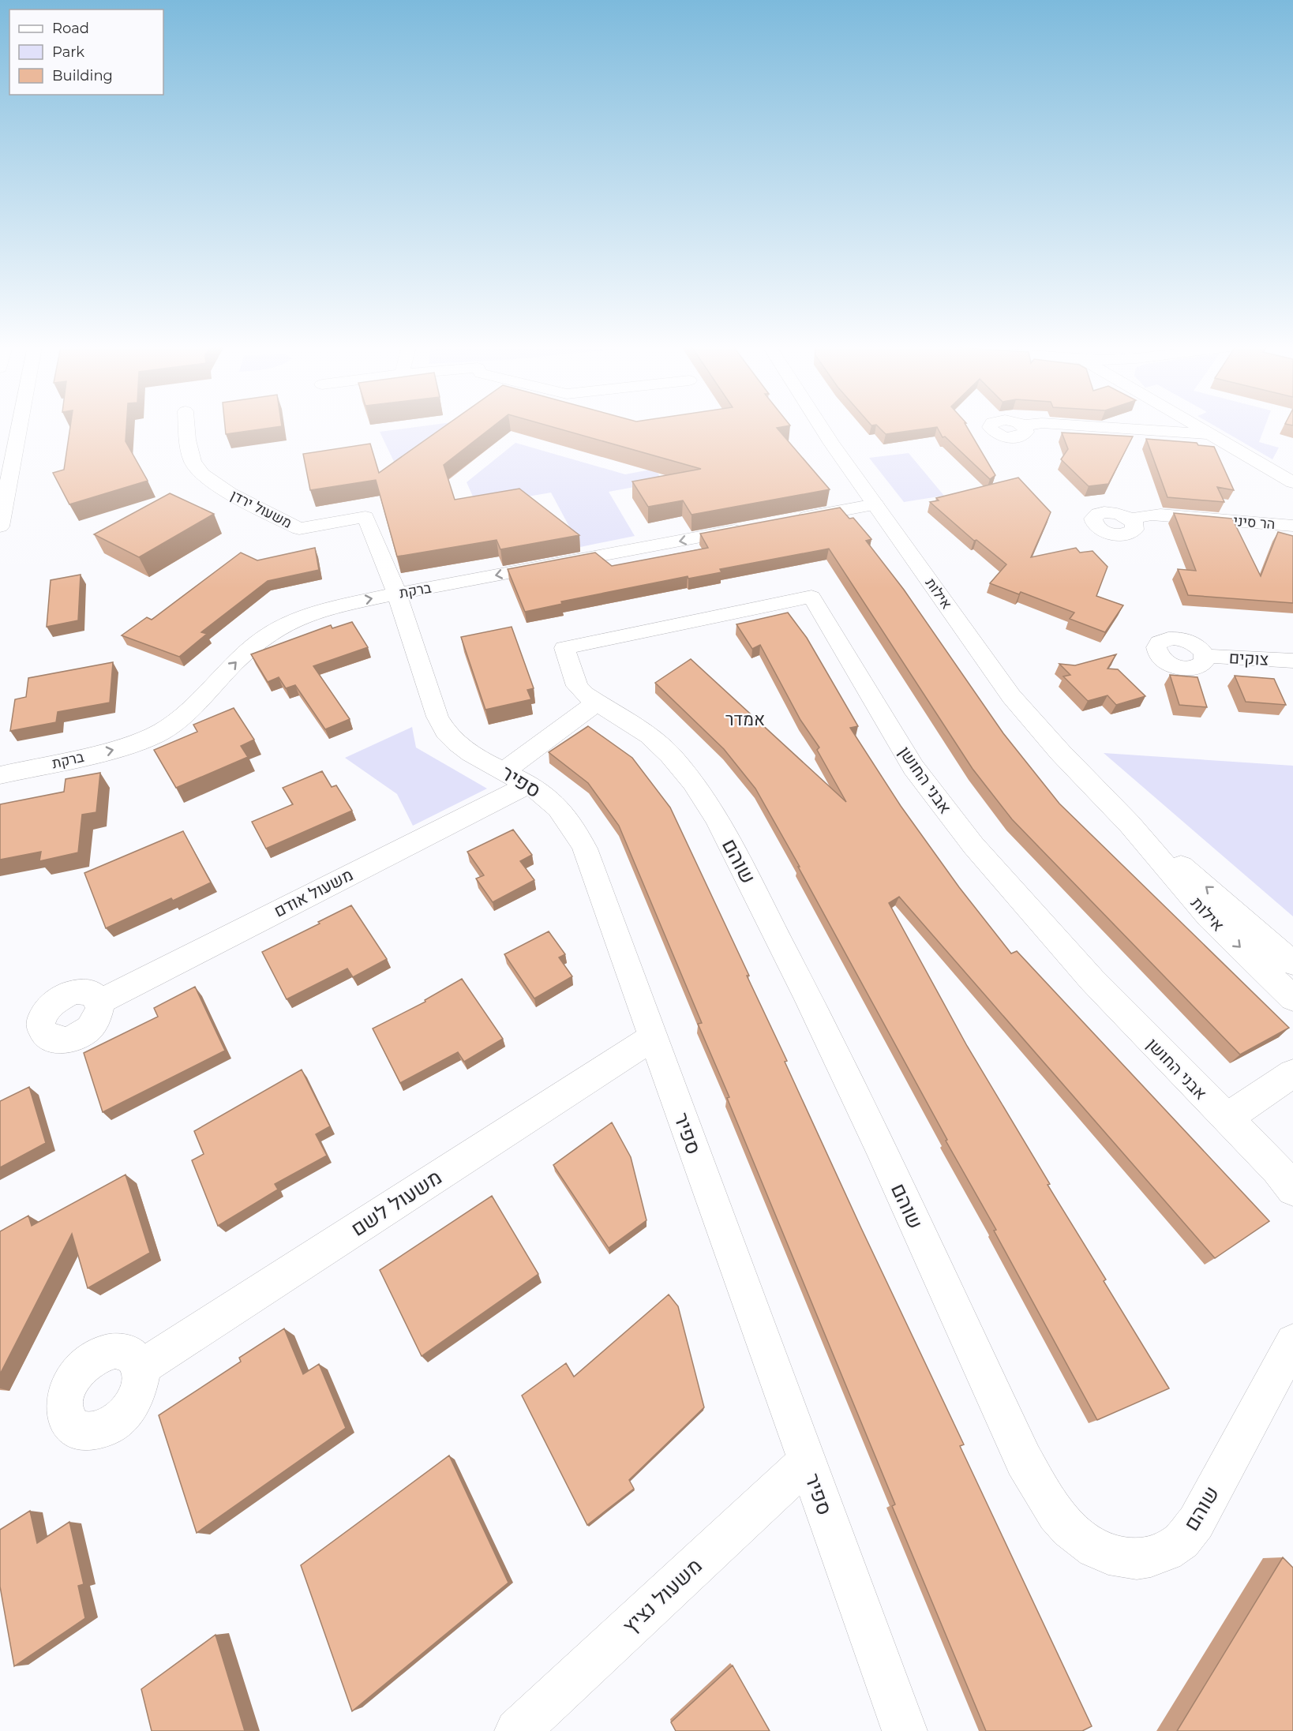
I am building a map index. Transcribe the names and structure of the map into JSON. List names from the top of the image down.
{
  "streets": {
    "street": [
      "משעול ירדן",
      "הר סיני",
      "ברקת",
      "אילות",
      "צוקים",
      "אבני החושן",
      "ספיר",
      "שוהם",
      "משעול אודם",
      "משעול לשם",
      "משעול נציץ"
    ]
  },
  "crossings": [
    ["משעול ירדן", "ברקת"],
    ["משעול ירדן", "ספיר"],
    ["ברקת", "ספיר"],
    ["אבני החושן", "שוהם"],
    ["ספיר", "משעול אודם"],
    ["ספיר", "משעול לשם"],
    ["ספיר", "משעול נציץ"]
  ],
  "districts": ["אמדר"],
  "legend": ["Road", "Park", "Building"]
}
